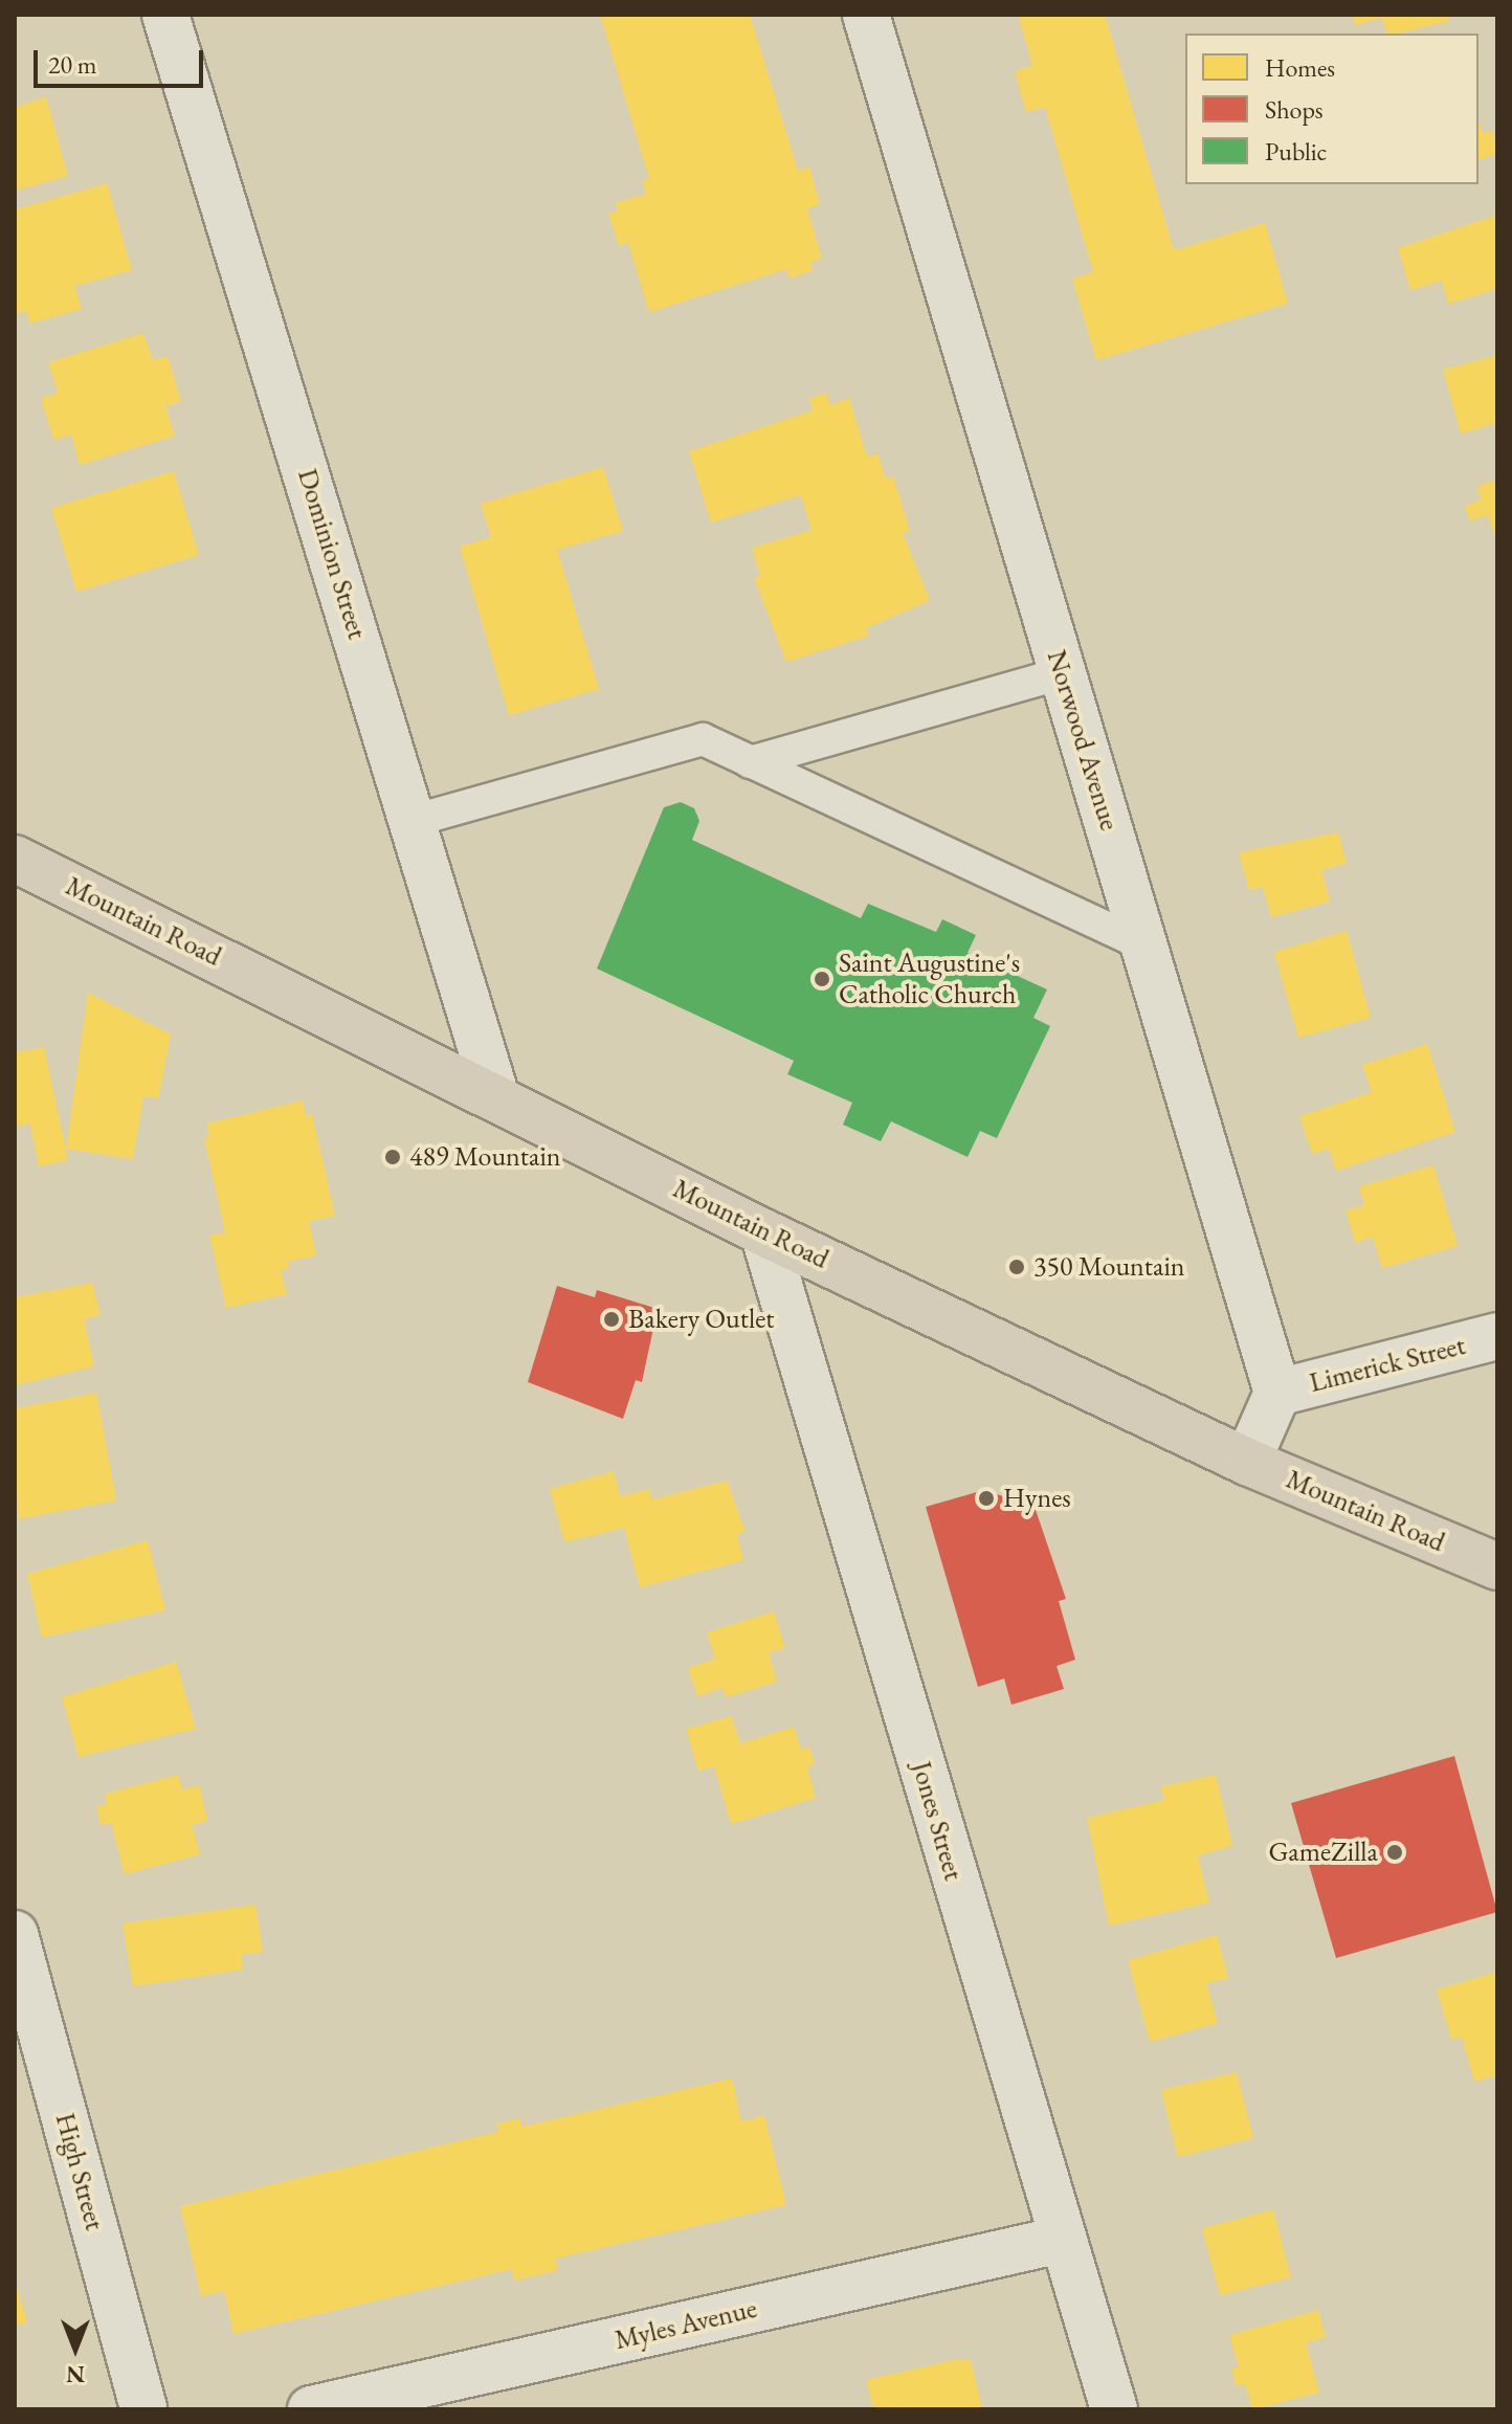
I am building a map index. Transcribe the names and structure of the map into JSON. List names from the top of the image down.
{
  "streets": {
    "main road": ["Mountain Road"],
    "street": [
      "Dominion Street",
      "Norwood Avenue",
      "Limerick Street",
      "Jones Street",
      "High Street",
      "Myles Avenue"
    ]
  },
  "crossings": [
    ["Dominion Street", "Mountain Road"],
    ["Norwood Avenue", "Limerick Street"],
    ["Mountain Road", "Jones Street"],
    ["Jones Street", "Myles Avenue"]
  ],
  "places": [
    "Saint Augustine's Catholic Church",
    "489 Mountain",
    "350 Mountain",
    "Bakery Outlet",
    "Hynes",
    "GameZilla"
  ],
  "legend": ["Homes", "Shops", "Public"],
  "scale_bar": "20 m",
  "north": "bottom"
}
